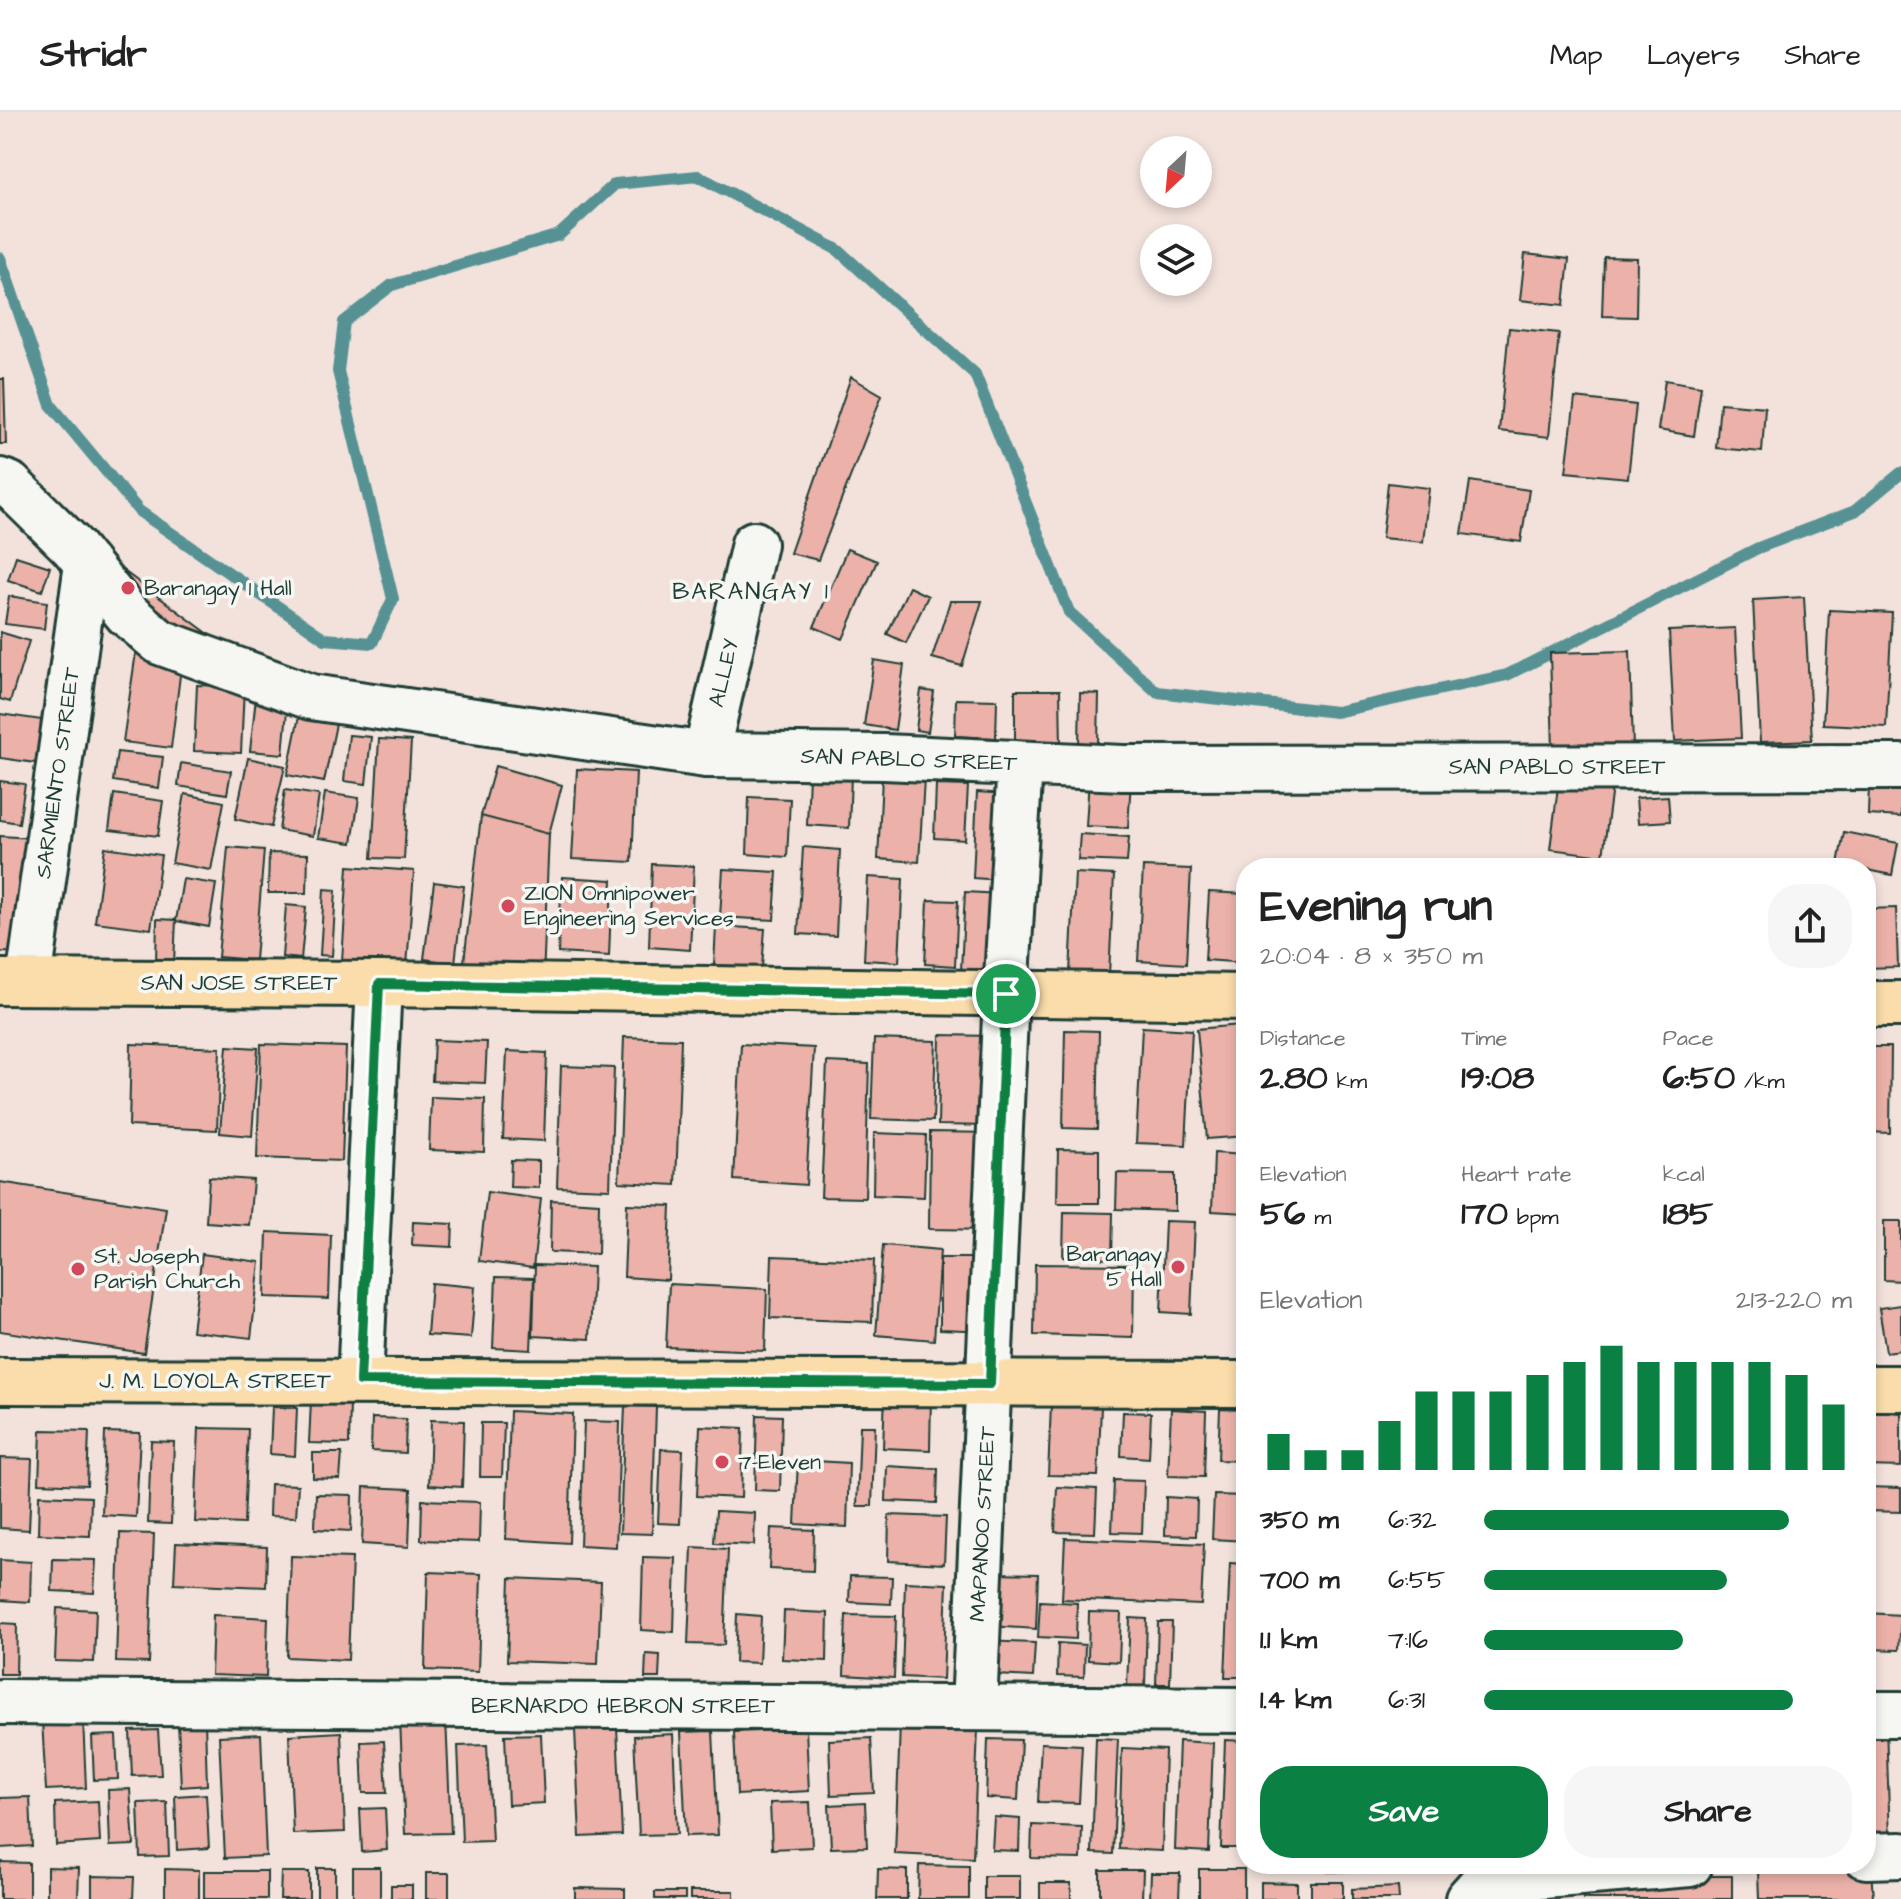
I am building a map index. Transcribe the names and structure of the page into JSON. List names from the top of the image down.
{
  "streets": {
    "main road": ["SAN JOSE STREET", "J. M. LOYOLA STREET"],
    "street": [
      "ALLEY",
      "SAN PABLO STREET",
      "SARMIENTO STREET",
      "MAPANOO STREET",
      "BERNARDO HEBRON STREET"
    ]
  },
  "crossings": [
    ["ALLEY", "SAN PABLO STREET"],
    ["SAN PABLO STREET", "SARMIENTO STREET"],
    ["SAN PABLO STREET", "MAPANOO STREET"],
    ["SARMIENTO STREET", "SAN JOSE STREET"],
    ["SAN JOSE STREET", "MAPANOO STREET"],
    ["J. M. LOYOLA STREET", "MAPANOO STREET"],
    ["MAPANOO STREET", "BERNARDO HEBRON STREET"]
  ],
  "districts": ["BARANGAY 1"],
  "places": [
    "Barangay 1 Hall",
    "ZION Omnipower Engineering Services",
    "Barangay 5 Hall",
    "St. Joseph Parish Church",
    "7-Eleven"
  ],
  "north": "bottom left",
  "page": {
    "header": "Stridr",
    "nav": ["Map", "Layers", "Share"],
    "heading": ["Evening run", "20:04 · 8 × 350 m"],
    "stats": [
      ["Distance", "2.80 km"],
      ["Time", "19:08"],
      ["Pace", "6:50 /km"],
      ["Elevation", "56 m"],
      ["Heart rate", "170 bpm"],
      ["kcal", "185"]
    ],
    "chart": ["Elevation", "213–220 m"],
    "list": [
      {
        "name": "350 m",
        "note": "6:32"
      },
      {
        "name": "700 m",
        "note": "6:55"
      },
      {
        "name": "1.1 km",
        "note": "7:16"
      },
      {
        "name": "1.4 km",
        "note": "6:31"
      }
    ],
    "buttons": ["Save", "Share"]
  }
}
